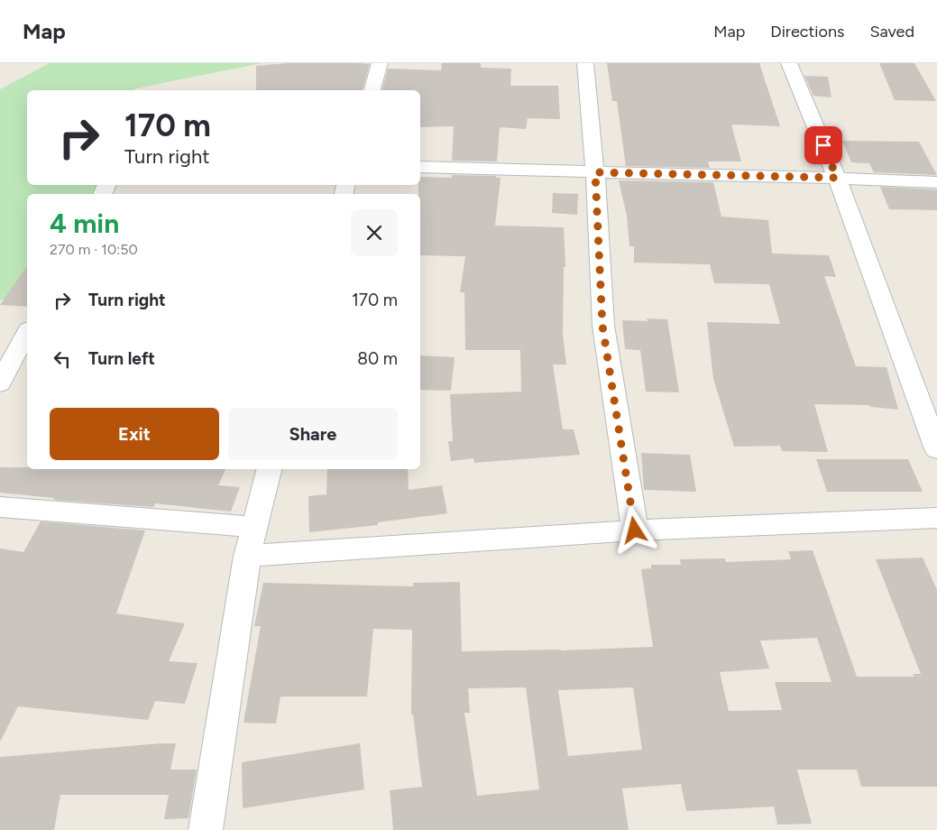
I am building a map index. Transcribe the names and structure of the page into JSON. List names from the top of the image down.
{
  "page": {
    "header": "Map",
    "nav": ["Map", "Directions", "Saved"],
    "turn": ["170 m", "Turn right"],
    "heading": ["4 min", "270 m · 10:50"],
    "list": [
      {
        "name": "Turn right",
        "value": "170 m"
      },
      {
        "name": "Turn left",
        "value": "80 m"
      }
    ],
    "buttons": ["Exit", "Share"]
  }
}
